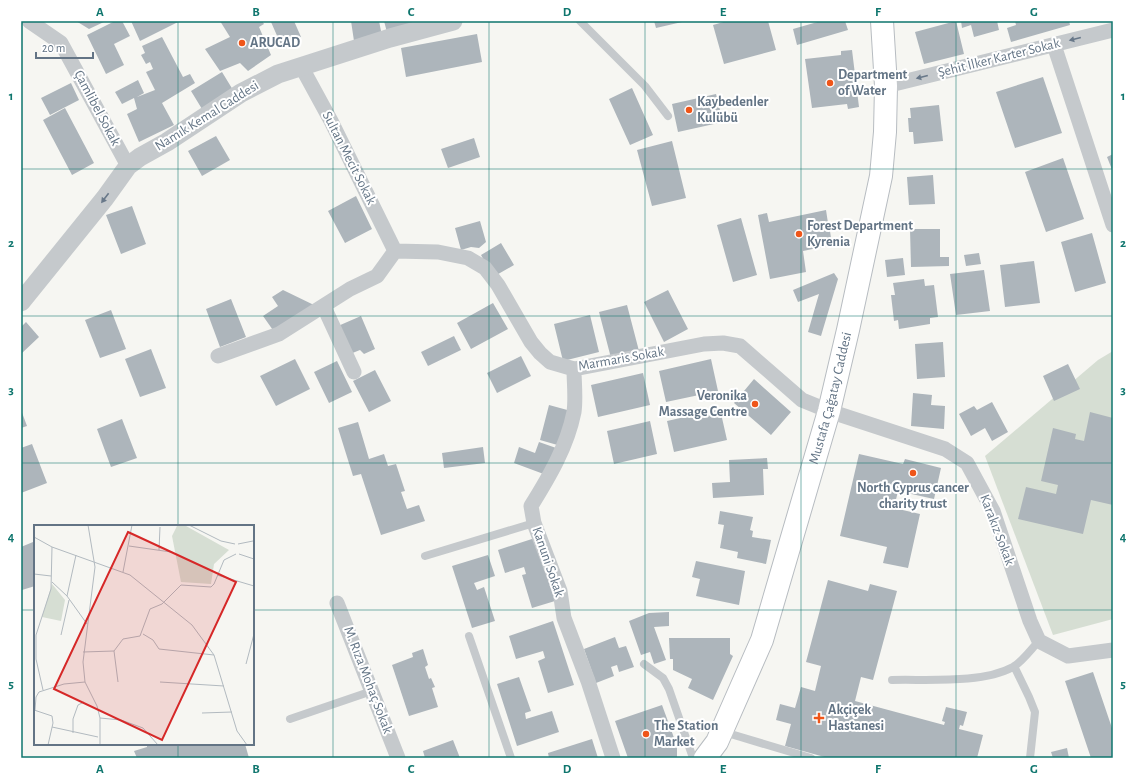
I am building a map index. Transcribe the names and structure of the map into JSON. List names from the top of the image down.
{
  "streets": {
    "main road": ["Mustafa Çağatay Caddesi"],
    "street": [
      "Şehit İlker Karter Sokak",
      "Çamlibel Sokak",
      "Namık Kemal Caddesi",
      "Sultan Mecit Sokak",
      "Marmaris Sokak",
      "Karakız Sokak",
      "Kanuni Sokak",
      "M. Rıza Mohaç Sokak"
    ]
  },
  "crossings": [
    ["Şehit İlker Karter Sokak", "Mustafa Çağatay Caddesi"],
    ["Çamlibel Sokak", "Namık Kemal Caddesi"],
    ["Namık Kemal Caddesi", "Sultan Mecit Sokak"],
    ["Sultan Mecit Sokak", "Marmaris Sokak"],
    ["Marmaris Sokak", "Mustafa Çağatay Caddesi"],
    ["Marmaris Sokak", "Karakız Sokak"],
    ["Marmaris Sokak", "Kanuni Sokak"],
    ["Mustafa Çağatay Caddesi", "Karakız Sokak"]
  ],
  "one_way": ["Şehit İlker Karter Sokak"],
  "places": {
    "other": [
      "ARUCAD",
      "Department of Water",
      "Kaybedenler Kulübü",
      "Forest Department Kyrenia",
      "Veronika Massage Centre",
      "North Cyprus cancer charity trust",
      "The Station Market"
    ],
    "health": ["Akçiçek Hastanesi"]
  },
  "scale_bar": "20 m",
  "grid": {
    "columns": [
      "A",
      "B",
      "C",
      "D",
      "E",
      "F",
      "G"
    ],
    "rows": [
      "1",
      "2",
      "3",
      "4",
      "5"
    ]
  }
}
